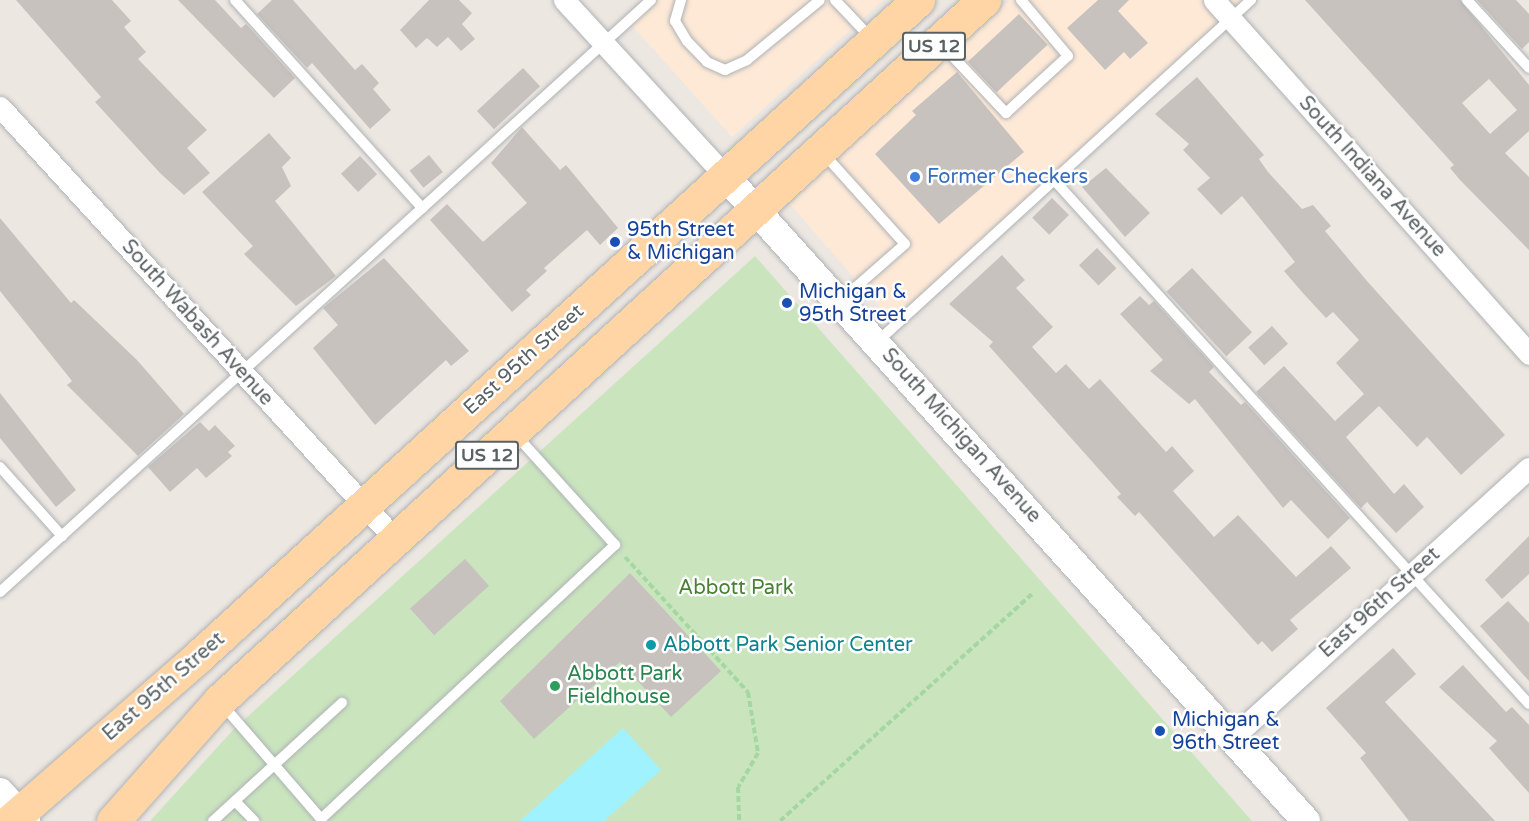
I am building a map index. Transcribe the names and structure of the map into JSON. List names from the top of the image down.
{
  "streets": {
    "main road": ["US 12", "East 95th Street", "South Michigan Avenue"],
    "street": ["South Indiana Avenue", "South Wabash Avenue", "East 96th Street"]
  },
  "crossings": [
    ["US 12", "South Wabash Avenue"],
    ["US 12", "South Michigan Avenue"],
    ["South Wabash Avenue", "East 95th Street"],
    ["East 95th Street", "South Michigan Avenue"],
    ["South Michigan Avenue", "East 96th Street"]
  ],
  "parks": ["Abbott Park"],
  "places": [
    "Former Checkers",
    "95th Street & Michigan",
    "Michigan & 95th Street",
    "Abbott Park Senior Center",
    "Abbott Park Fieldhouse",
    "Michigan & 96th Street"
  ]
}
